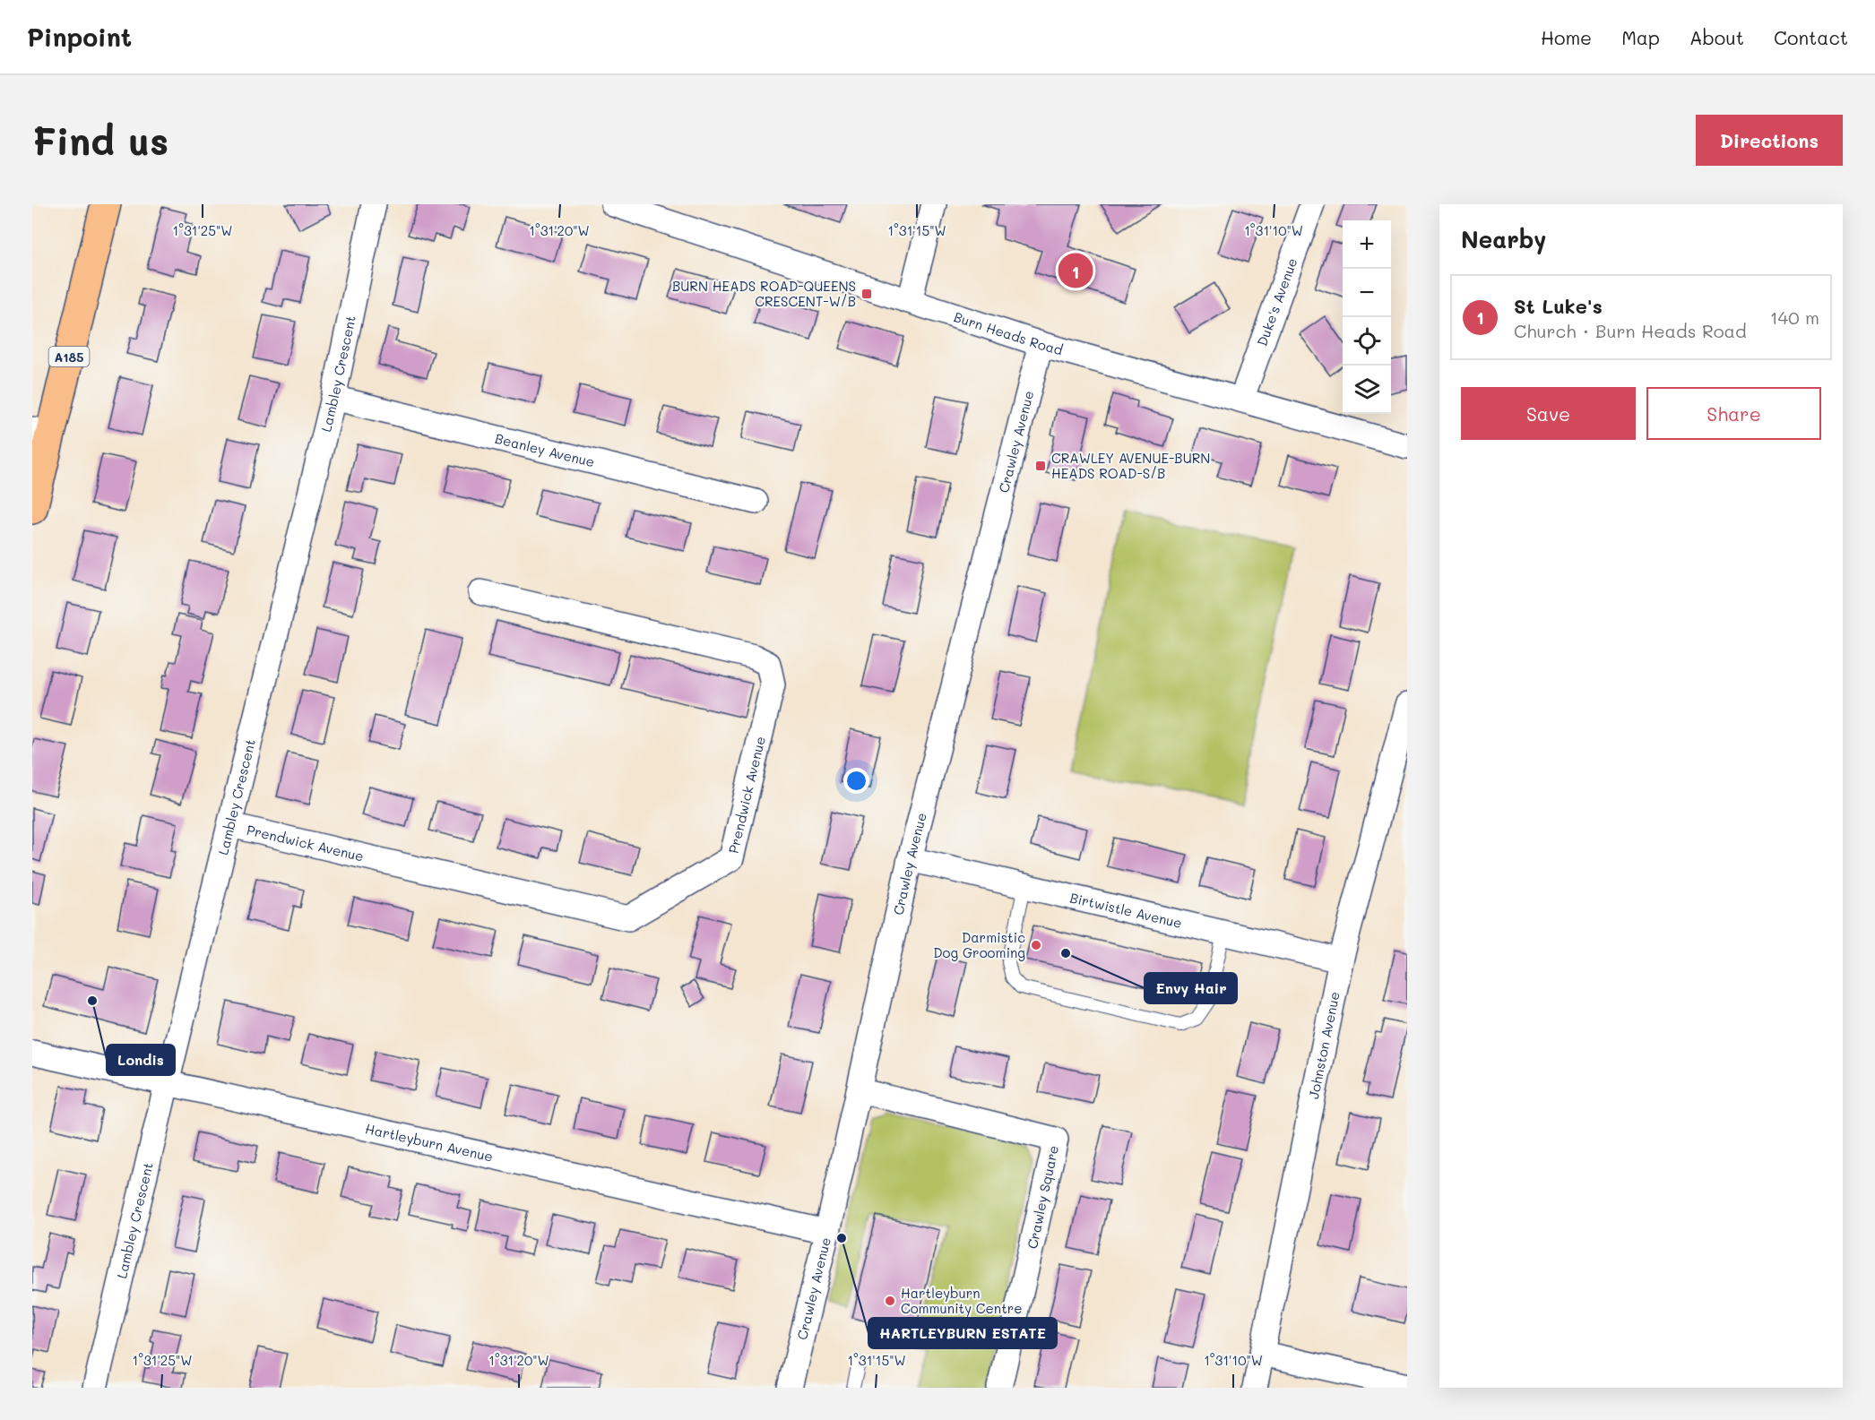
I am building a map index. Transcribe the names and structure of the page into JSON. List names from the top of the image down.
{
  "streets": {
    "main road": ["A185"],
    "street": [
      "Duke's Avenue",
      "Burn Heads Road",
      "Lambley Crescent",
      "Crawley Avenue",
      "Beanley Avenue",
      "Prendwick Avenue",
      "Birtwistle Avenue",
      "Johnston Avenue",
      "Hartleyburn Avenue",
      "Crawley Square"
    ]
  },
  "crossings": [
    ["Duke's Avenue", "Burn Heads Road"],
    ["Burn Heads Road", "Crawley Avenue"],
    ["Lambley Crescent", "Beanley Avenue"],
    ["Lambley Crescent", "Prendwick Avenue"],
    ["Lambley Crescent", "Hartleyburn Avenue"],
    ["Crawley Avenue", "Birtwistle Avenue"],
    ["Crawley Avenue", "Hartleyburn Avenue"],
    ["Crawley Avenue", "Crawley Square"],
    ["Birtwistle Avenue", "Johnston Avenue"]
  ],
  "places": {
    "transit": ["BURN HEADS ROAD-QUEENS CRESCENT-W/B", "CRAWLEY AVENUE-BURN HEADS ROAD-S/B"],
    "other": [
      "Darmistic Dog Grooming",
      "Envy Hair",
      "Londis",
      "HARTLEYBURN ESTATE",
      "Hartleyburn Community Centre"
    ]
  },
  "page": {
    "header": "Pinpoint",
    "nav": [
      "Home",
      "Map",
      "About",
      "Contact"
    ],
    "buttons": [
      "Directions",
      ["Save", "Share"]
    ],
    "title": "Find us",
    "heading": "Nearby",
    "map_buttons": ["+", "−"],
    "pins": "1",
    "list": [
      {
        "mark": "1",
        "name": "St Luke's",
        "note": "Church · Burn Heads Road",
        "value": "140 m"
      }
    ]
  },
  "coordinates": [
    "1°31'25\"W",
    "1°31'20\"W",
    "1°31'15\"W",
    "1°31'10\"W"
  ]
}
